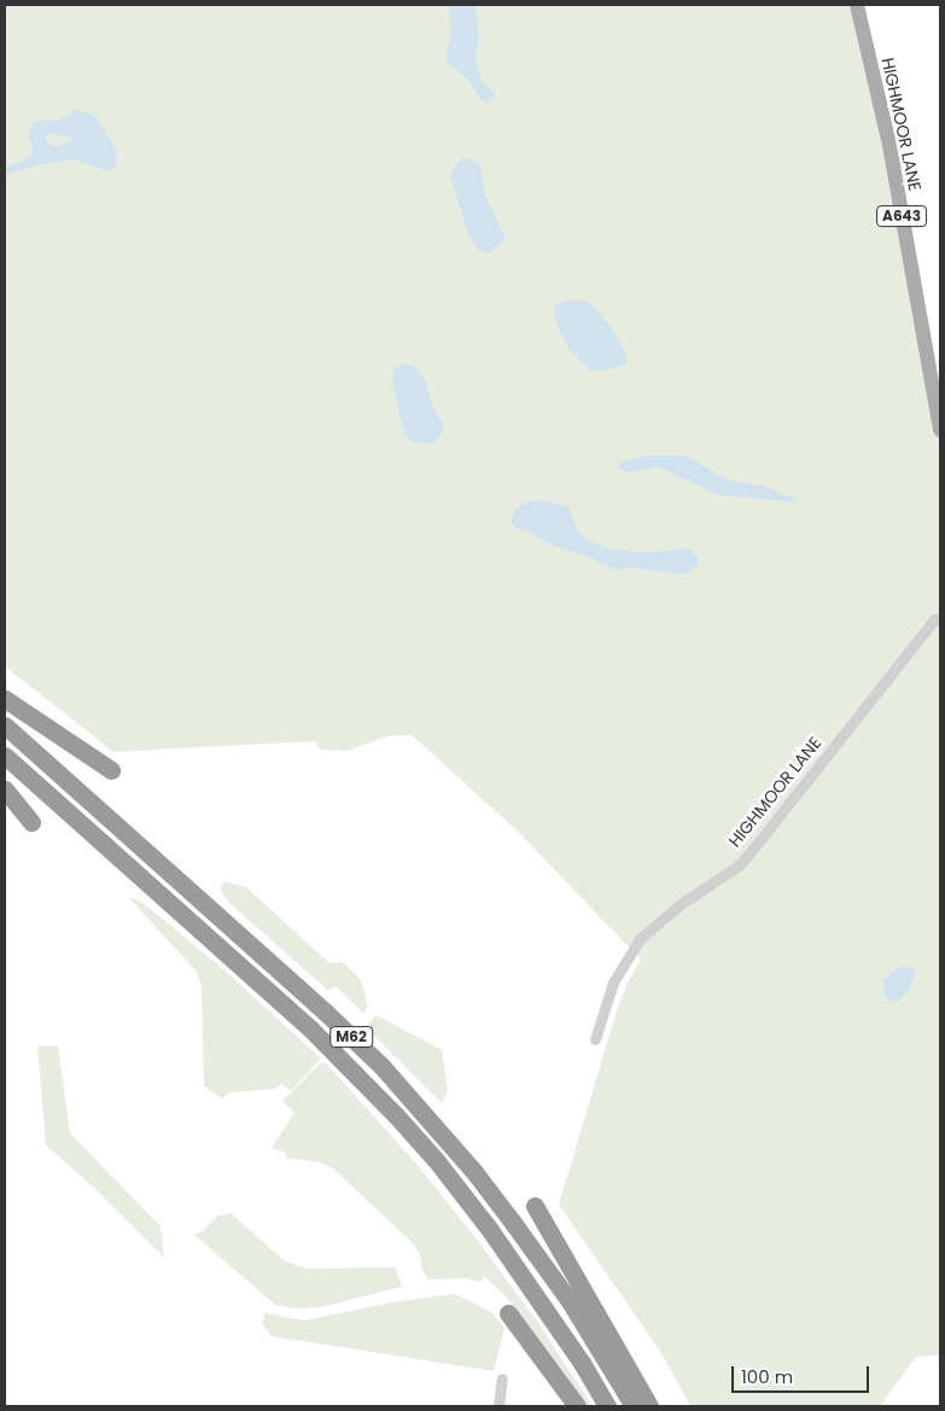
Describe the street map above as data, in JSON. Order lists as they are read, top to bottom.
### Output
{
  "streets": {
    "highway": ["M62"],
    "main road": ["HIGHMOOR LANE", "A643"]
  },
  "scale_bar": "100 m"
}
